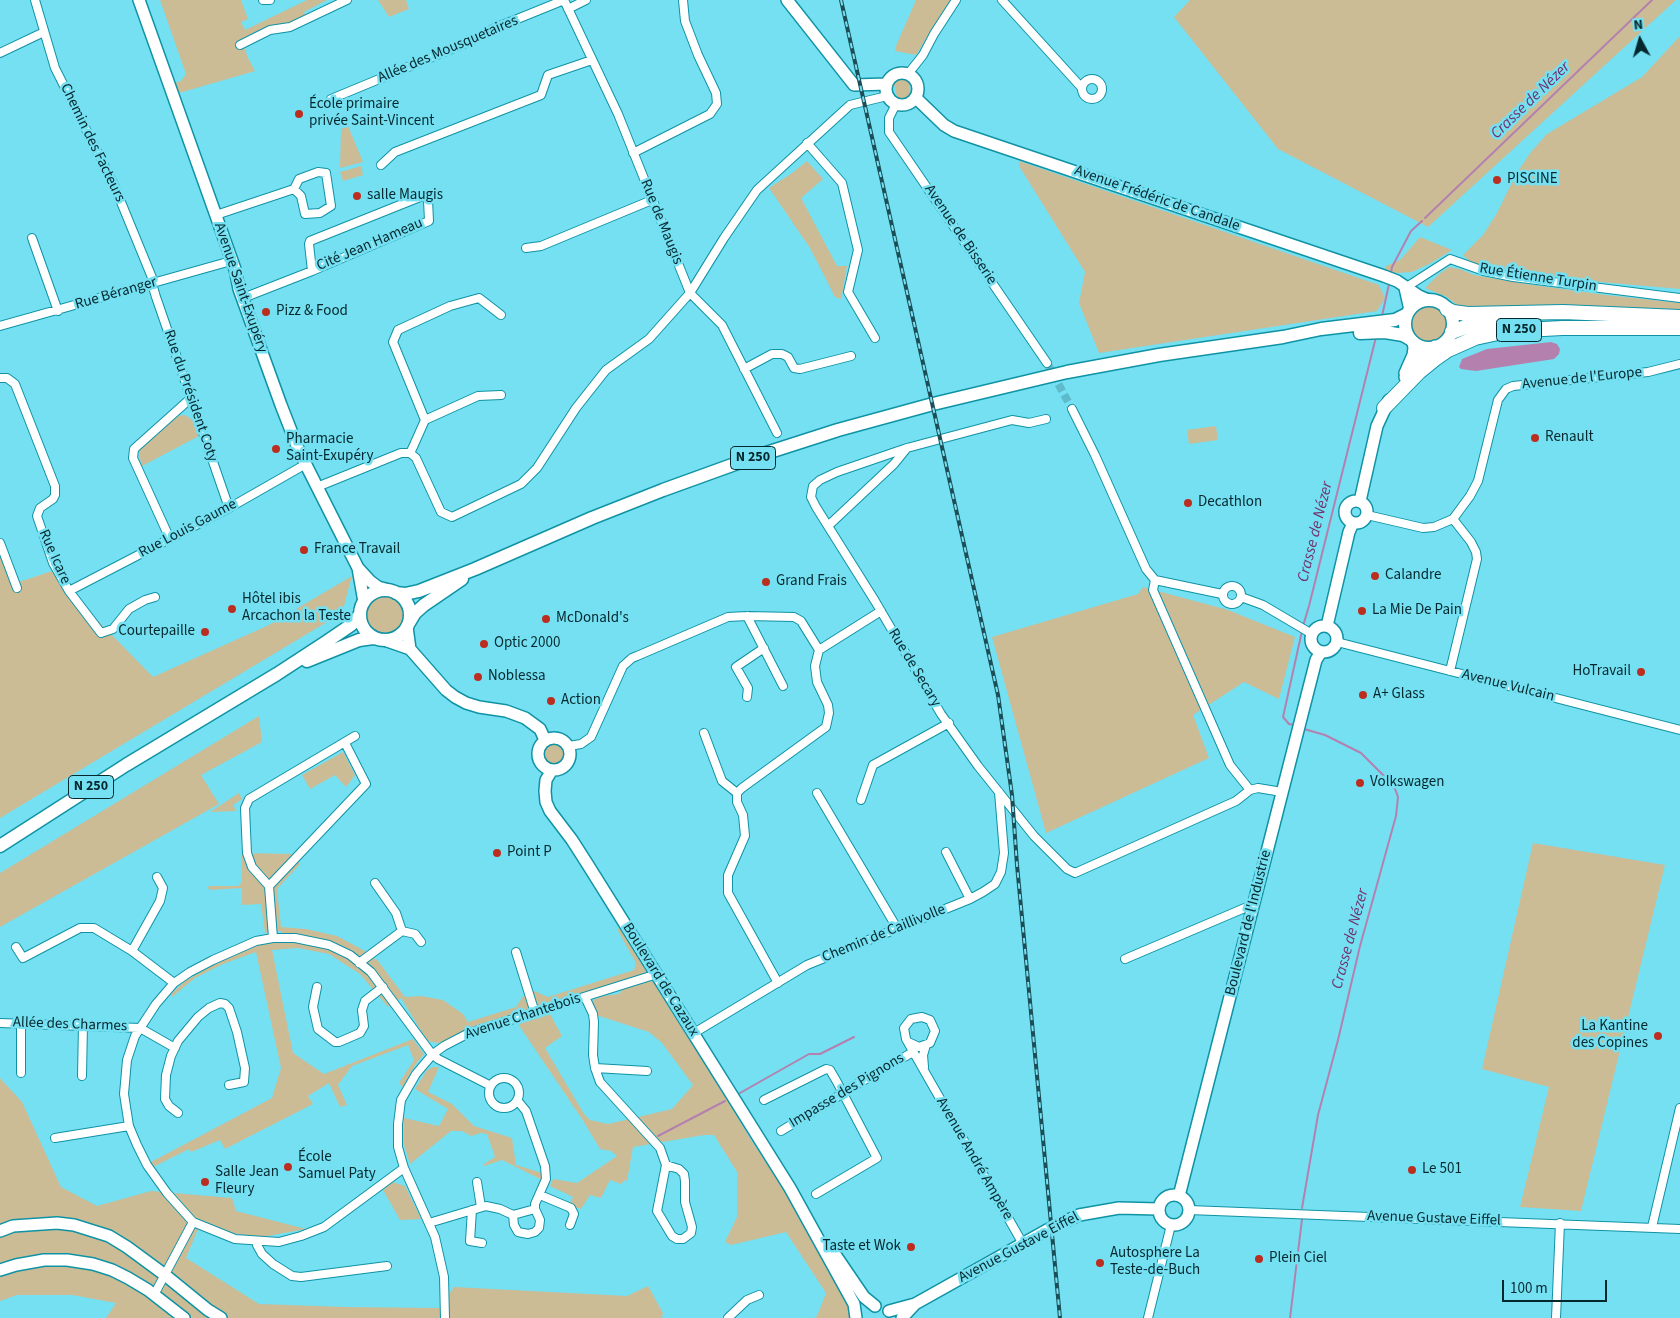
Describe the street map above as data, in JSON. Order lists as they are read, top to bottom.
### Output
{
  "streets": {
    "highway": ["N 250"],
    "street": [
      "Allée des Mousquetaires",
      "Chemin des Facteurs",
      "Avenue Frédéric de Candale",
      "Rue de Maugis",
      "Avenue de Bisserie",
      "Cité Jean Hameau",
      "Rue Étienne Turpin",
      "Avenue Saint-Exupéry",
      "Rue Béranger",
      "Avenue de l'Europe",
      "Rue du Président Coty",
      "Rue Louis Gaume",
      "Rue Icare",
      "Rue de Secary",
      "Avenue Vulcain",
      "Boulevard de l'Industrie",
      "Chemin de Caillivolle",
      "Boulevard de Cazaux",
      "Avenue Chantebois",
      "Allée des Charmes",
      "Impasse des Pignons",
      "Avenue André Ampère",
      "Avenue Gustave Eiffel"
    ]
  },
  "crossings": [
    ["Allée des Mousquetaires", "Rue de Maugis"],
    ["Chemin des Facteurs", "Rue Béranger"],
    ["Chemin des Facteurs", "Rue du Président Coty"],
    ["Avenue Frédéric de Candale", "Avenue de Bisserie"],
    ["Avenue Frédéric de Candale", "Rue Étienne Turpin"],
    ["Avenue Frédéric de Candale", "N 250"],
    ["Cité Jean Hameau", "Avenue Saint-Exupéry"],
    ["Avenue Saint-Exupéry", "Rue Béranger"],
    ["Avenue Saint-Exupéry", "N 250"],
    ["Avenue Saint-Exupéry", "Rue Louis Gaume"],
    ["Rue Béranger", "Rue du Président Coty"],
    ["Rue du Président Coty", "Rue Louis Gaume"],
    ["Rue Louis Gaume", "Rue Icare"],
    ["Rue de Secary", "Chemin de Caillivolle"],
    ["Avenue Vulcain", "Boulevard de l'Industrie"],
    ["Boulevard de l'Industrie", "Avenue Gustave Eiffel"],
    ["Chemin de Caillivolle", "Boulevard de Cazaux"],
    ["Boulevard de Cazaux", "Avenue Chantebois"],
    ["Impasse des Pignons", "Avenue André Ampère"],
    ["Avenue André Ampère", "Avenue Gustave Eiffel"]
  ],
  "water": ["Crasse de Nézer"],
  "places": [
    "École primaire privée Saint-Vincent",
    "PISCINE",
    "salle Maugis",
    "Pizz & Food",
    "Renault",
    "Pharmacie Saint-Exupéry",
    "Decathlon",
    "France Travail",
    "Calandre",
    "Grand Frais",
    "Hôtel ibis Arcachon la Teste",
    "La Mie De Pain",
    "McDonald's",
    "Courtepaille",
    "Optic 2000",
    "HoTravail",
    "Noblessa",
    "A+ Glass",
    "Action",
    "Volkswagen",
    "Point P",
    "La Kantine des Copines",
    "École Samuel Paty",
    "Le 501",
    "Salle Jean Fleury",
    "Taste et Wok",
    "Plein Ciel",
    "Autosphere La Teste-de-Buch"
  ],
  "scale_bar": "100 m",
  "north": "top"
}
